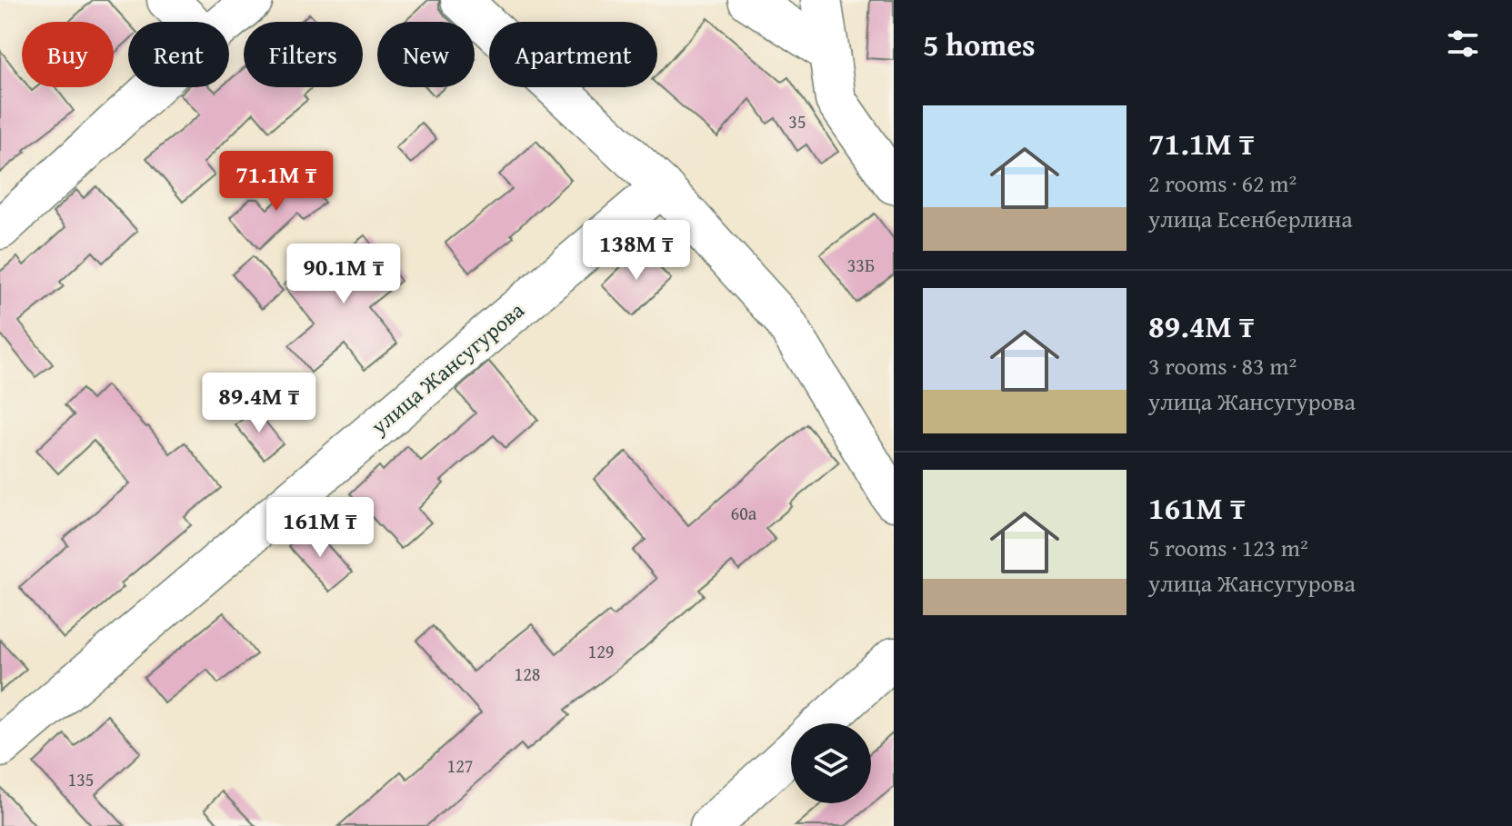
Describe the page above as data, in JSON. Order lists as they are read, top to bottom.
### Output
{
  "streets": {
    "street": ["улица Жансугурова"]
  },
  "house_numbers": [
    "35",
    "33Б",
    "60а",
    "129",
    "128",
    "127",
    "135"
  ],
  "page": {
    "heading": "5 homes",
    "chip": [
      "Buy",
      "Rent",
      "Filters",
      "New",
      "Apartment"
    ],
    "list": [
      {
        "name": "71.1M ₸",
        "note": "2 rooms · 62 m² · улица Есенберлина"
      },
      {
        "name": "89.4M ₸",
        "note": "3 rooms · 83 m² · улица Жансугурова"
      },
      {
        "name": "161M ₸",
        "note": "5 rooms · 123 m² · улица Жансугурова"
      }
    ],
    "price": [
      "71.1M ₸",
      "138M ₸",
      "90.1M ₸",
      "89.4M ₸",
      "161M ₸"
    ]
  }
}
